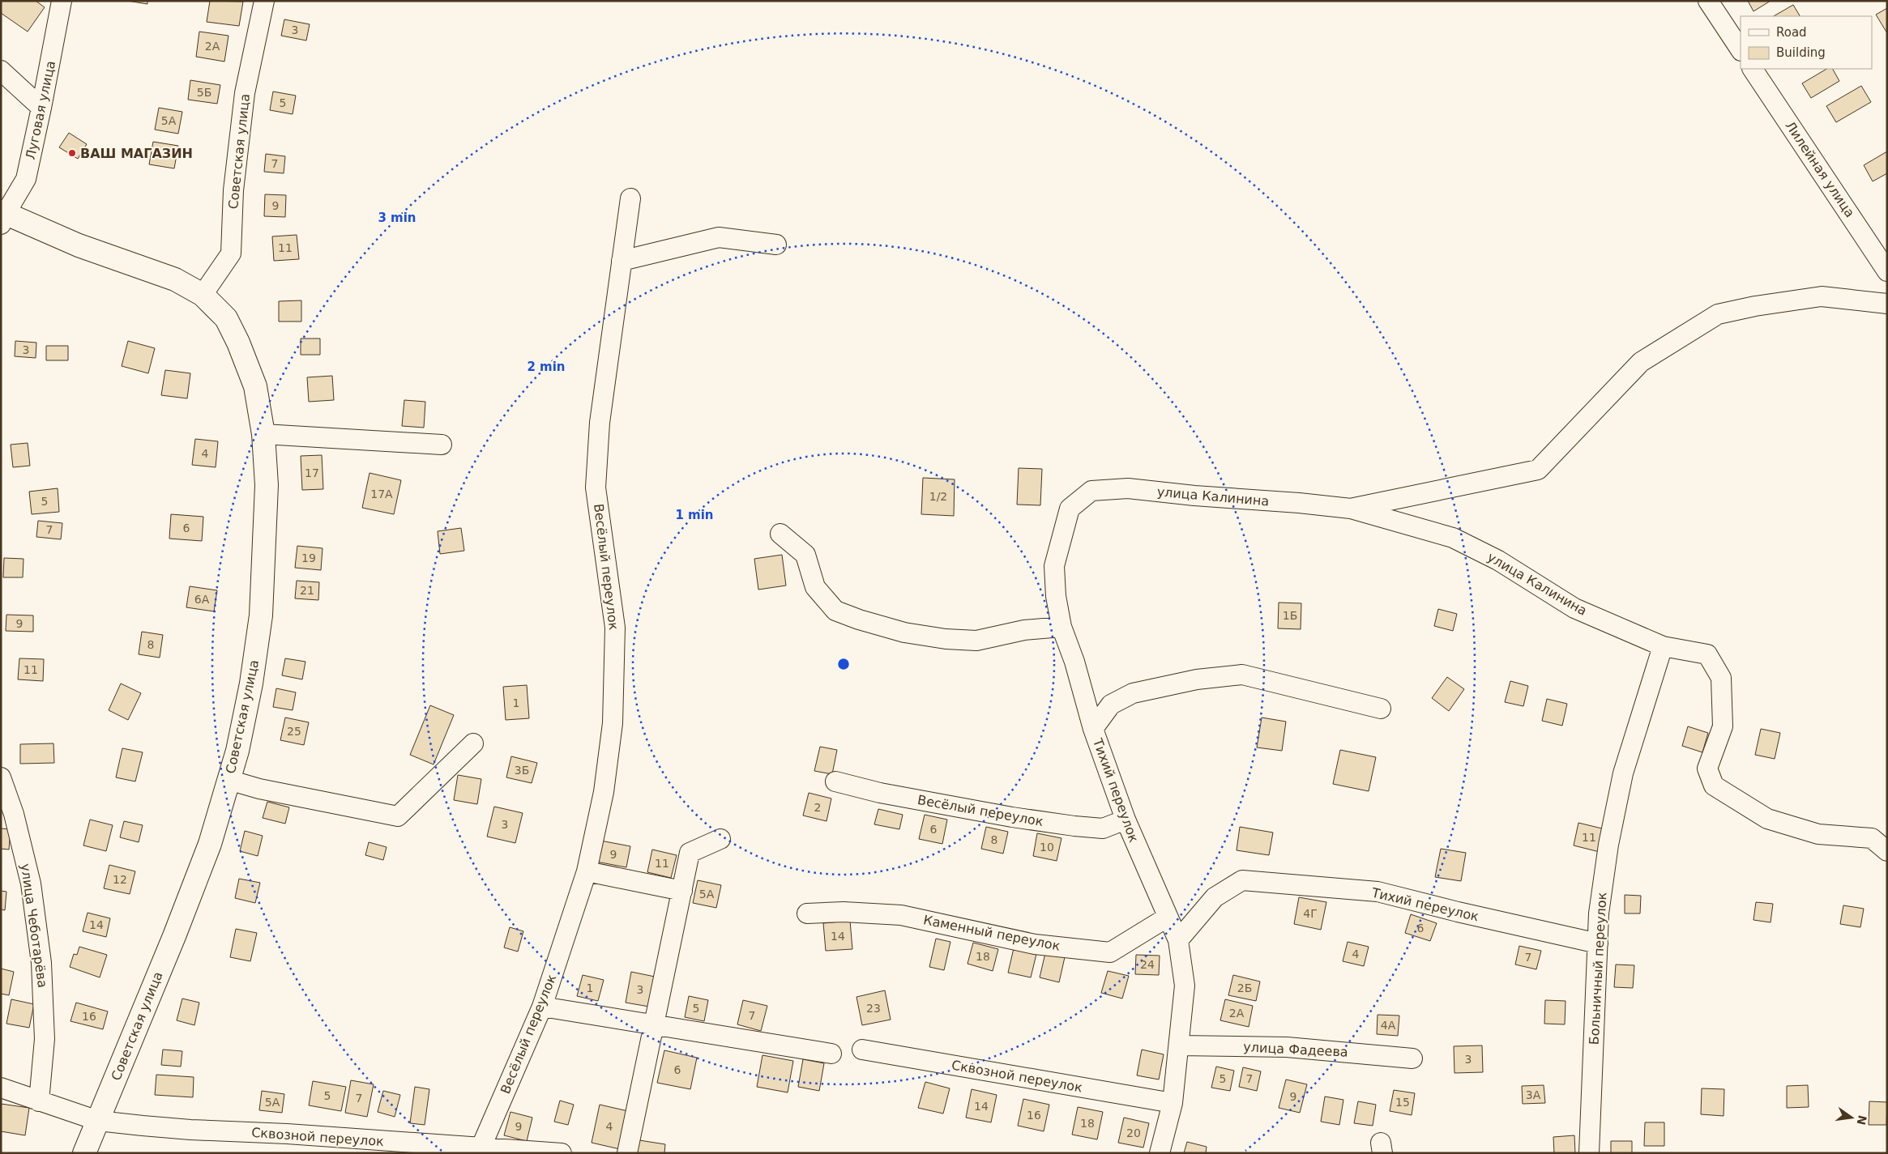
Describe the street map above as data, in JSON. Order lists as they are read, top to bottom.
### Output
{
  "streets": {
    "main road": ["Советская улица"],
    "street": [
      "Луговая улица",
      "Лилейная улица",
      "улица Калинина",
      "Весёлый переулок",
      "Тихий переулок",
      "улица Чеботарёва",
      "Каменный переулок",
      "Больничный переулок",
      "улица Фадеева",
      "Сквозной переулок"
    ]
  },
  "crossings": [
    ["Луговая улица", "Советская улица"],
    ["Советская улица", "Сквозной переулок"],
    ["улица Калинина", "Тихий переулок"],
    ["улица Калинина", "Больничный переулок"],
    ["Весёлый переулок", "Тихий переулок"],
    ["Весёлый переулок", "Сквозной переулок"],
    ["Тихий переулок", "Каменный переулок"],
    ["Тихий переулок", "Больничный переулок"],
    ["Тихий переулок", "улица Фадеева"],
    ["Тихий переулок", "Сквозной переулок"]
  ],
  "places": ["ВАШ МАГАЗИН"],
  "house_numbers": [
    "3",
    "2А",
    "5Б",
    "5",
    "5А",
    "7",
    "9",
    "11",
    "3",
    "4",
    "17",
    "17А",
    "1/2",
    "5",
    "6",
    "7",
    "19",
    "21",
    "6А",
    "1Б",
    "9",
    "8",
    "11",
    "1",
    "25",
    "3Б",
    "2",
    "3",
    "6",
    "11",
    "8",
    "10",
    "9",
    "11",
    "12",
    "5А",
    "4Г",
    "14",
    "6",
    "14",
    "4",
    "18",
    "7",
    "24",
    "1",
    "2Б",
    "3",
    "5",
    "23",
    "2А",
    "7",
    "16",
    "4А",
    "3",
    "6",
    "5",
    "7",
    "3А",
    "5",
    "9",
    "7",
    "5А",
    "15",
    "14",
    "16",
    "18",
    "9",
    "4",
    "20"
  ],
  "legend": ["Road", "Building"],
  "north": "right",
  "rings": ["3 min", "2 min", "1 min"]
}
